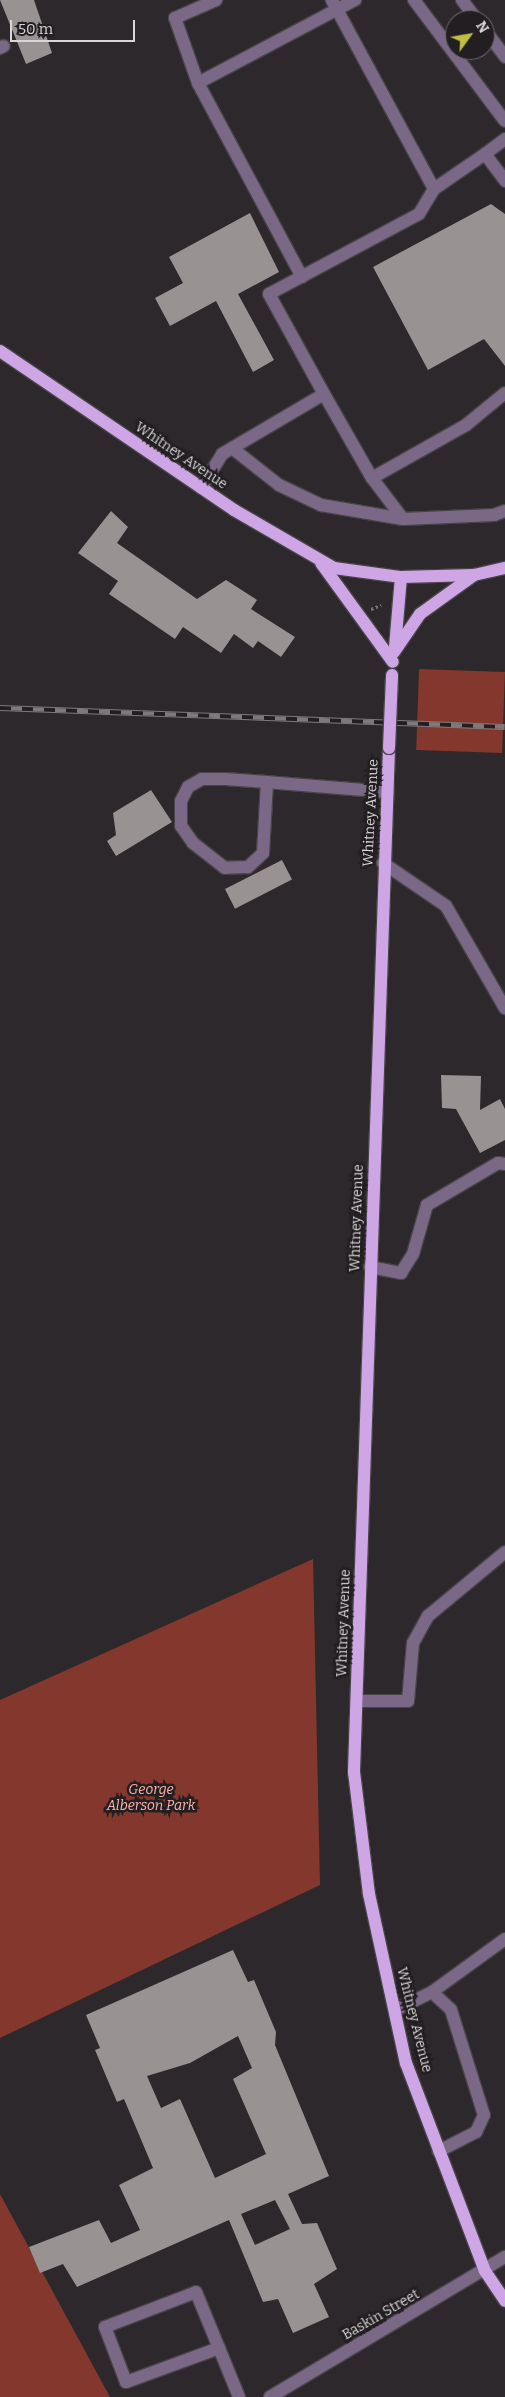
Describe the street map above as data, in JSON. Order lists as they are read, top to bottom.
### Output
{
  "streets": {
    "main road": ["Whitney Avenue"],
    "street": ["Baskin Street"]
  },
  "crossings": [
    ["Whitney Avenue", "Baskin Street"]
  ],
  "parks": ["George Alberson Park"],
  "scale_bar": "50 m",
  "north": "top right"
}
